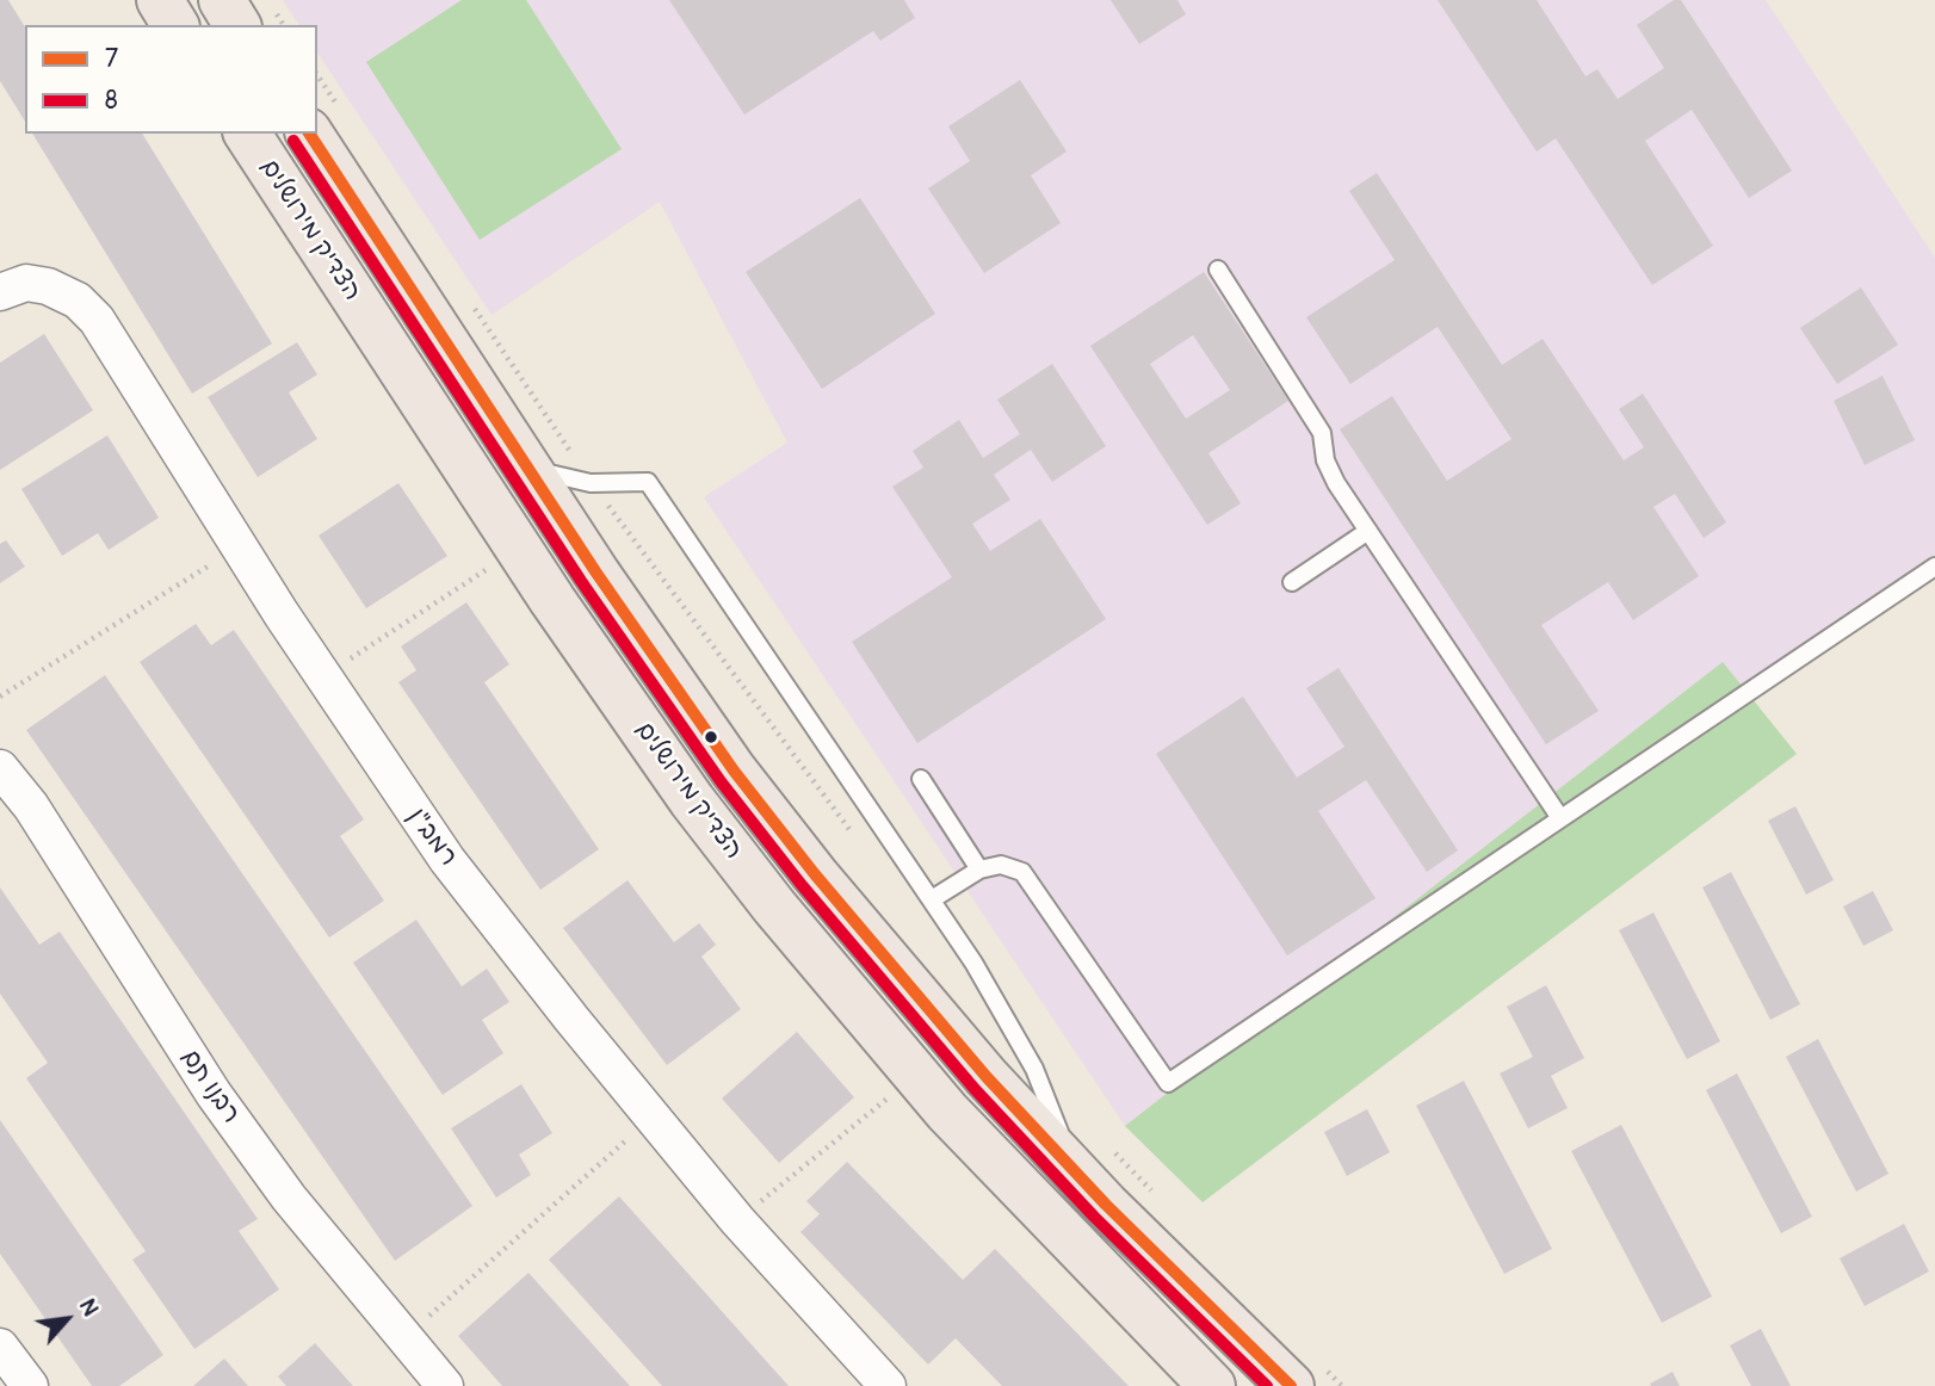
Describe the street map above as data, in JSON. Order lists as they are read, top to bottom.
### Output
{
  "streets": {
    "main road": ["הצדיק מירושלים"],
    "street": ["רמב\"ן", "רבנו תם"]
  },
  "lines": ["transit line 7", "transit line 8"],
  "legend": ["7", "8"],
  "north": "top right"
}
